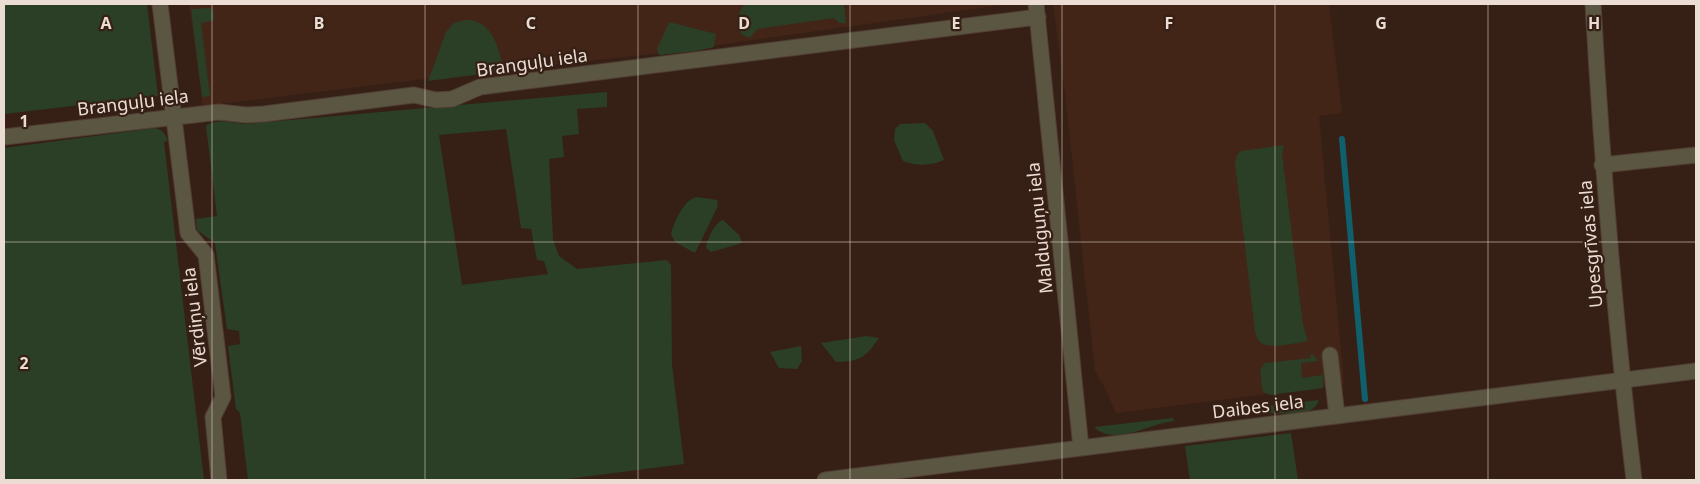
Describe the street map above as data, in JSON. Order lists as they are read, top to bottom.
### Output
{
  "streets": {
    "street": [
      "Branguļu iela",
      "Malduguņu iela",
      "Upesgrīvas iela",
      "Vērdiņu iela",
      "Daibes iela"
    ]
  },
  "crossings": [
    ["Branguļu iela", "Malduguņu iela"],
    ["Branguļu iela", "Vērdiņu iela"],
    ["Malduguņu iela", "Daibes iela"],
    ["Upesgrīvas iela", "Daibes iela"]
  ],
  "grid": {
    "columns": [
      "A",
      "B",
      "C",
      "D",
      "E",
      "F",
      "G",
      "H"
    ],
    "rows": ["1", "2"]
  }
}
